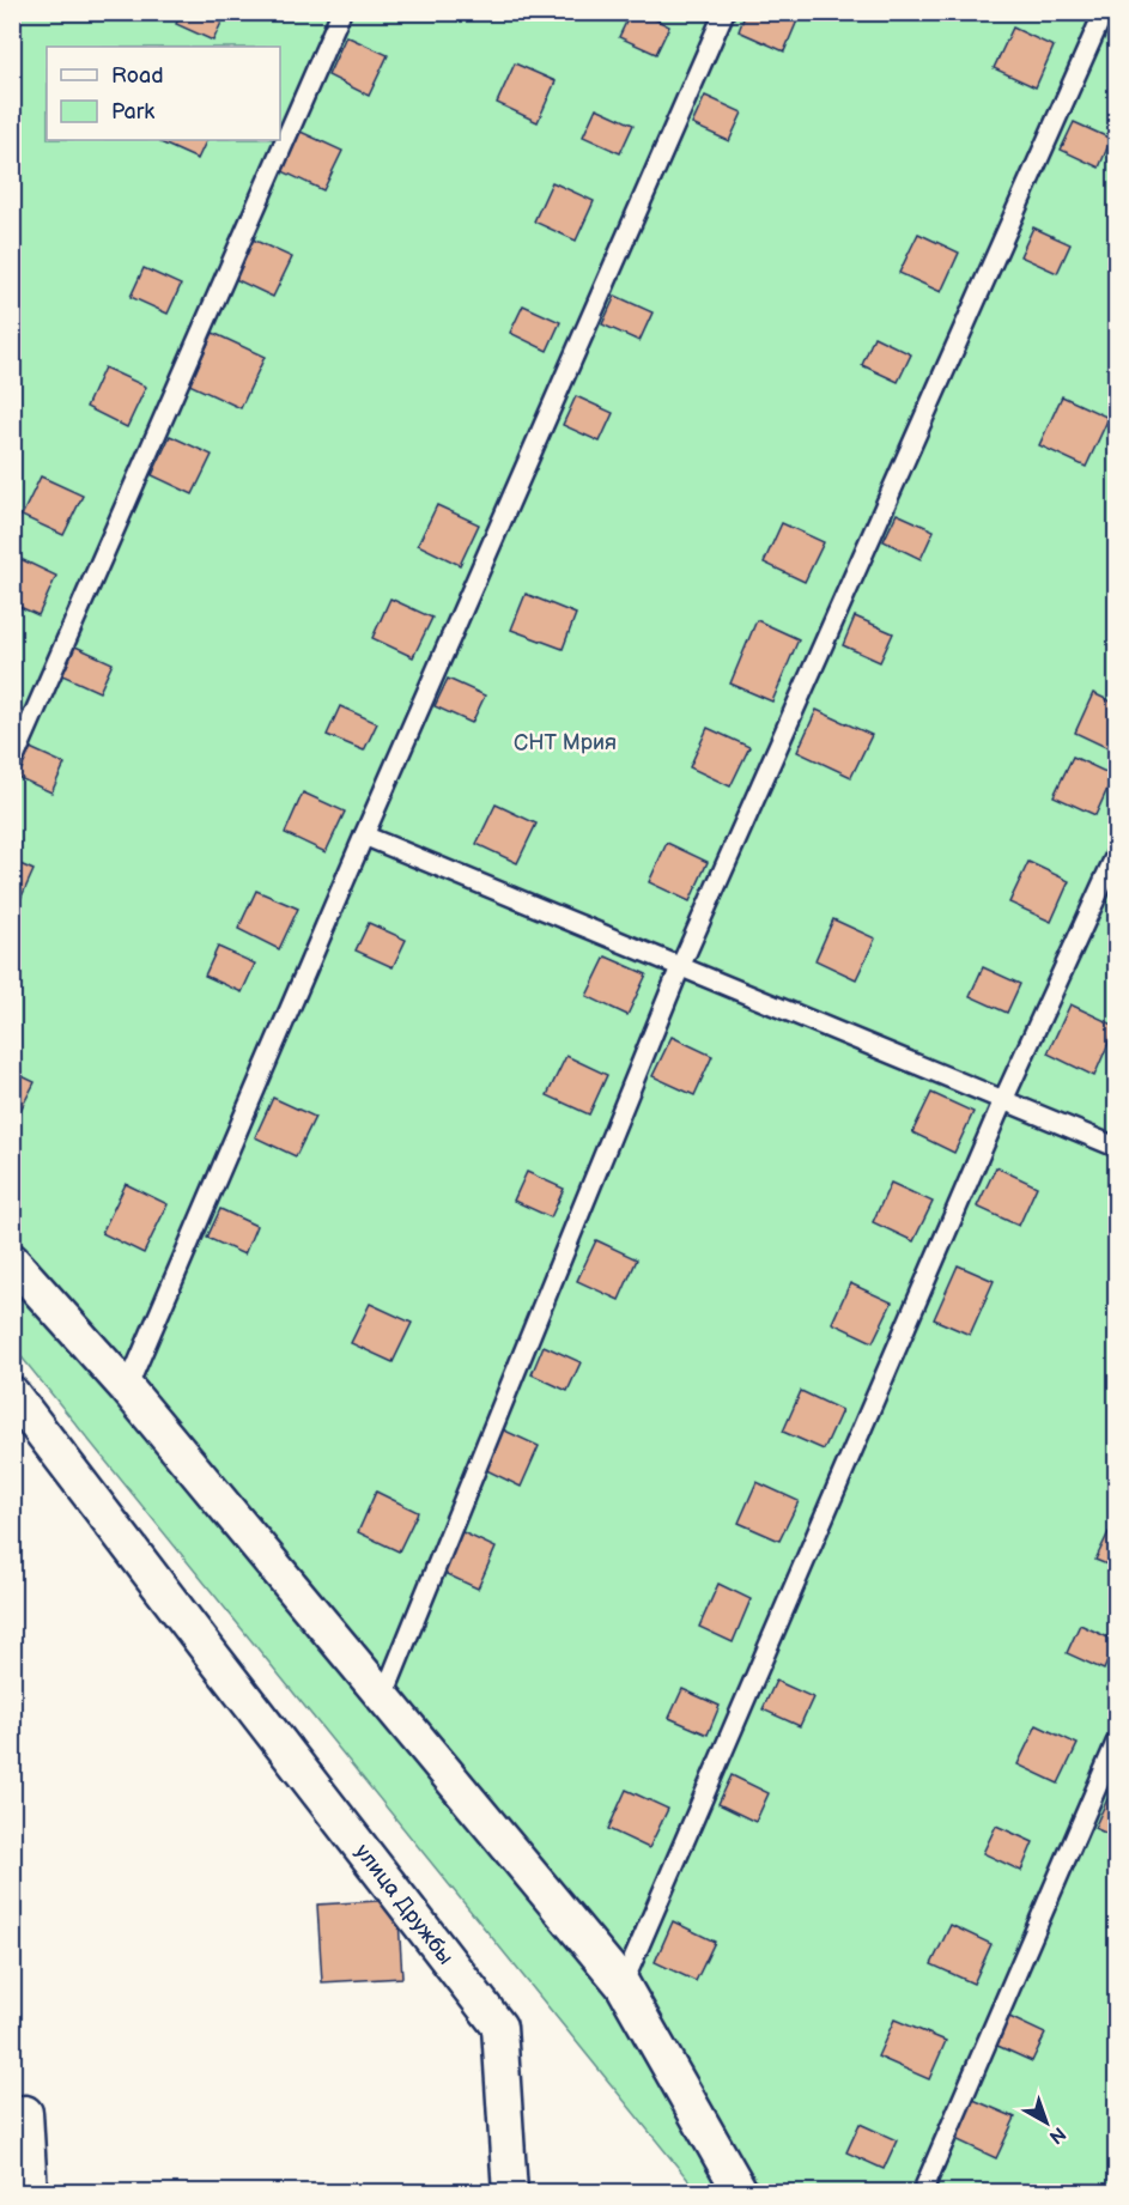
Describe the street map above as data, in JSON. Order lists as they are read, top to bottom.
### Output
{
  "streets": {
    "street": ["улица Дружбы"]
  },
  "parks": ["СНТ Мрия"],
  "legend": ["Road", "Park"],
  "north": "bottom right"
}
